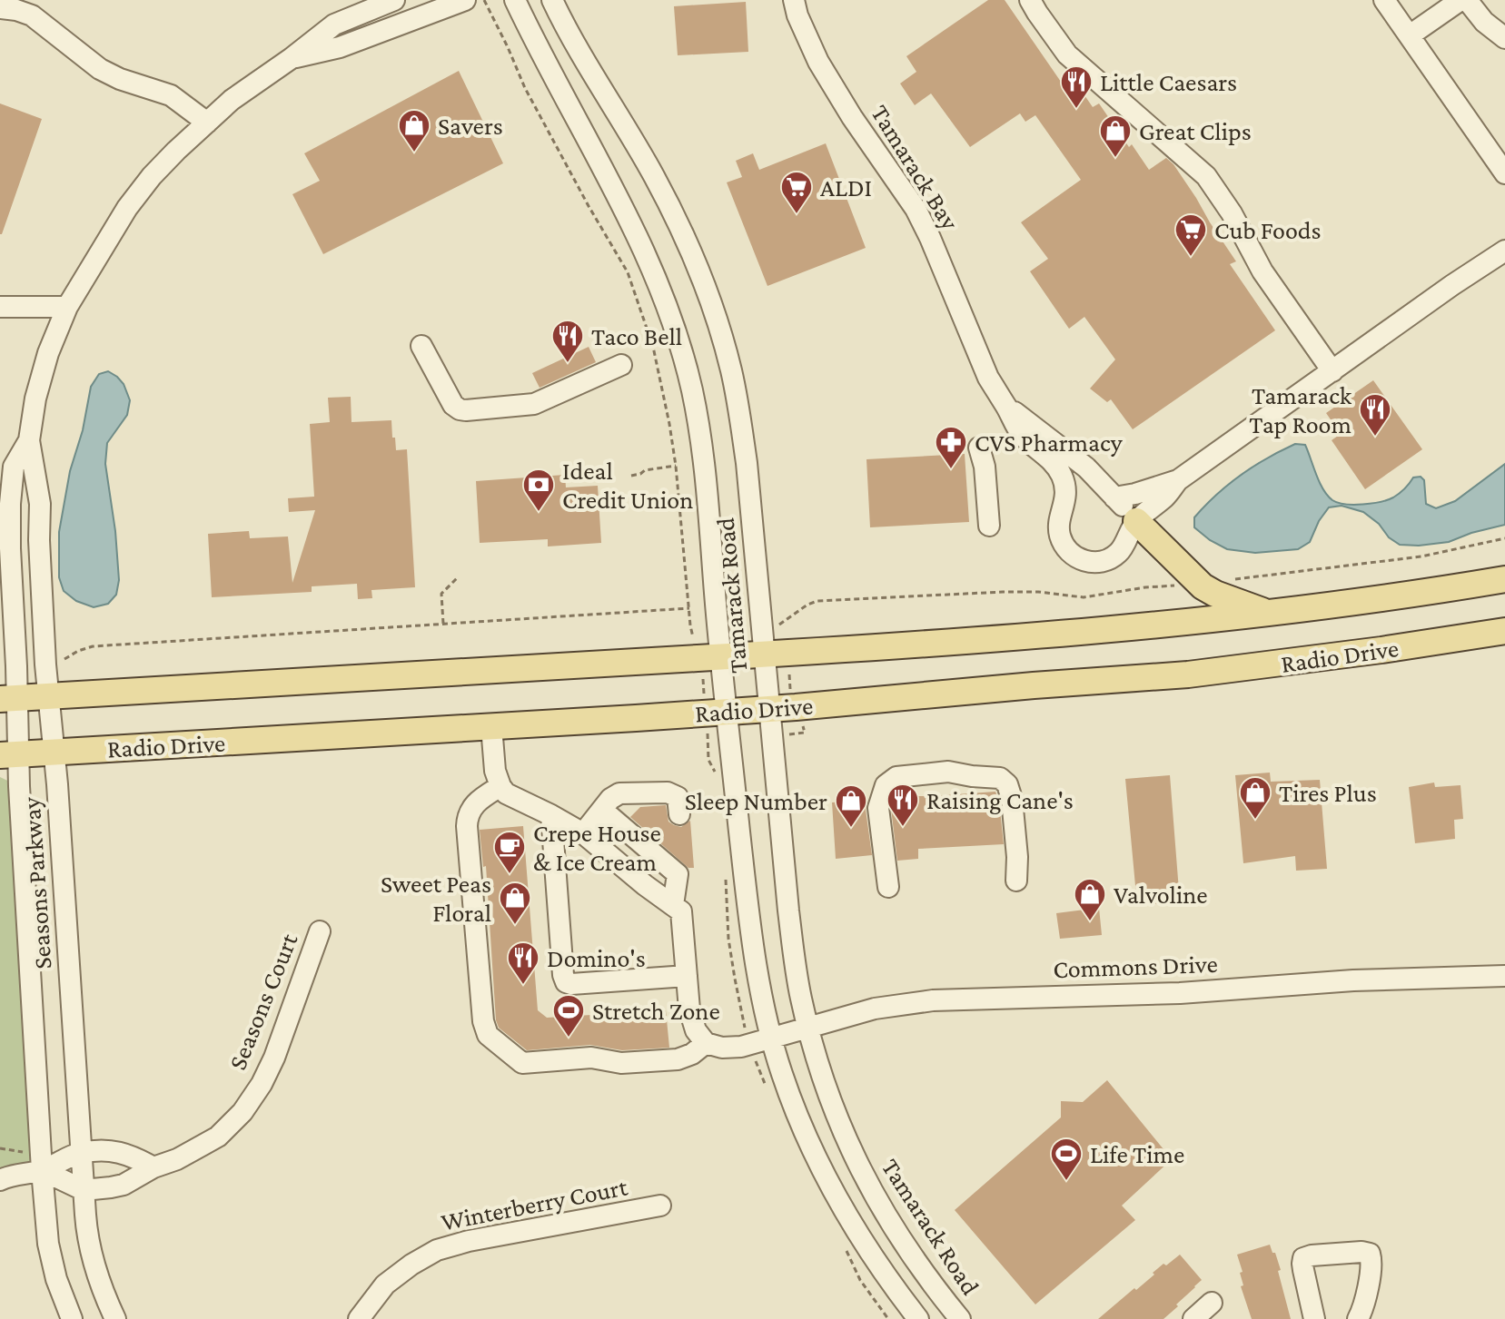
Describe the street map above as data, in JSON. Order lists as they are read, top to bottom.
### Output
{
  "streets": {
    "main road": ["Radio Drive"],
    "street": [
      "Tamarack Bay",
      "Tamarack Road",
      "Seasons Parkway",
      "Commons Drive",
      "Seasons Court",
      "Winterberry Court"
    ]
  },
  "crossings": [
    ["Tamarack Road", "Radio Drive"],
    ["Tamarack Road", "Commons Drive"],
    ["Radio Drive", "Seasons Parkway"],
    ["Seasons Parkway", "Seasons Court"]
  ],
  "places": {
    "restaurant": [
      "Little Caesars",
      "Taco Bell",
      "Tamarack Tap Room",
      "Raising Cane's",
      "Domino's"
    ],
    "shop": [
      "Savers",
      "Great Clips",
      "Tires Plus",
      "Sleep Number",
      "Valvoline",
      "Sweet Peas Floral"
    ],
    "supermarket": ["ALDI", "Cub Foods"],
    "pharmacy": ["CVS Pharmacy"],
    "bank": ["Ideal Credit Union"],
    "cafe": ["Crepe House & Ice Cream"],
    "sports": ["Stretch Zone", "Life Time"]
  }
}
